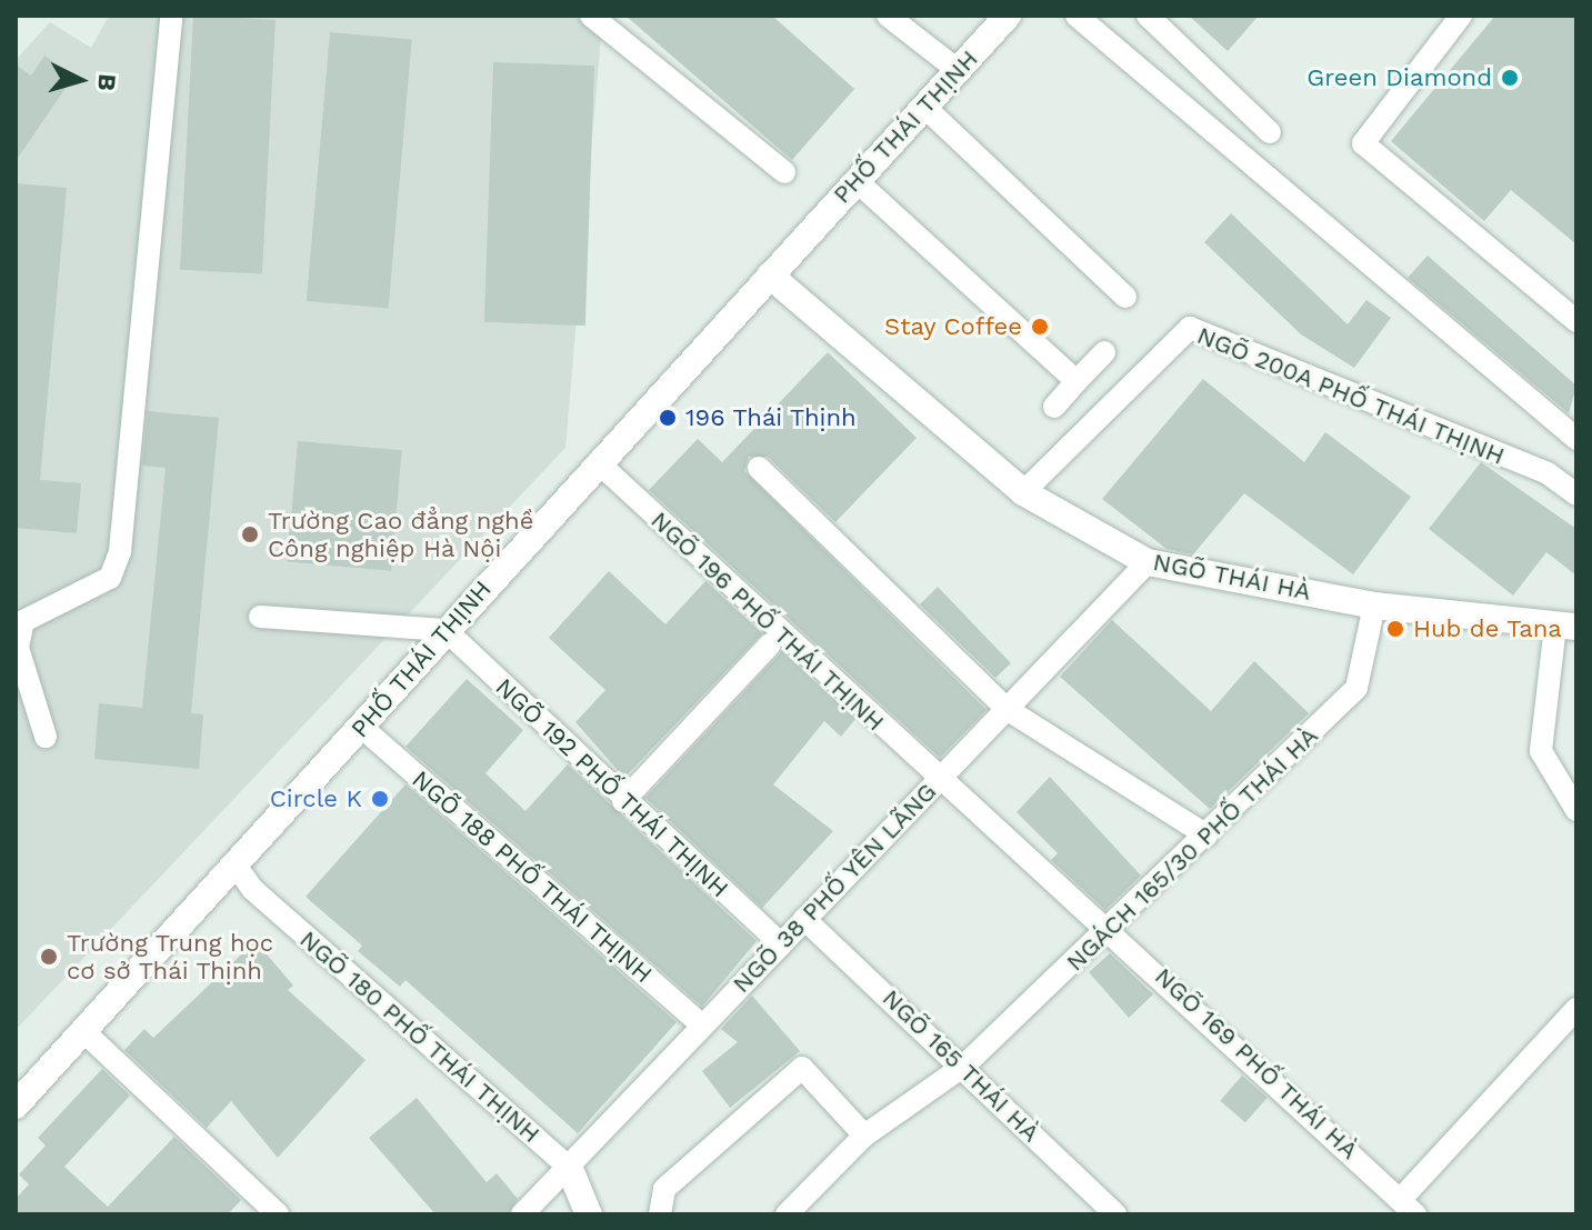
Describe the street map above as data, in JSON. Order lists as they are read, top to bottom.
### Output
{
  "streets": {
    "street": ["PHỐ THÁI THỊNH", "NGÕ THÁI HÀ"],
    "lane": [
      "NGÕ 200A PHỐ THÁI THỊNH",
      "NGÕ 196 PHỐ THÁI THỊNH",
      "NGÕ 192 PHỐ THÁI THỊNH",
      "NGÁCH 165/30 PHỐ THÁI HÀ",
      "NGÕ 188 PHỐ THÁI THỊNH",
      "NGÕ 38 PHỐ YÊN LÃNG",
      "NGÕ 180 PHỐ THÁI THỊNH",
      "NGÕ 169 PHỐ THÁI HÀ",
      "NGÕ 165 THÁI HÀ"
    ]
  },
  "crossings": [
    ["PHỐ THÁI THỊNH", "NGÕ THÁI HÀ"],
    ["PHỐ THÁI THỊNH", "NGÕ 196 PHỐ THÁI THỊNH"],
    ["PHỐ THÁI THỊNH", "NGÕ 192 PHỐ THÁI THỊNH"],
    ["PHỐ THÁI THỊNH", "NGÕ 188 PHỐ THÁI THỊNH"],
    ["PHỐ THÁI THỊNH", "NGÕ 180 PHỐ THÁI THỊNH"],
    ["NGÕ 200A PHỐ THÁI THỊNH", "NGÕ THÁI HÀ"],
    ["NGÕ THÁI HÀ", "NGÁCH 165/30 PHỐ THÁI HÀ"],
    ["NGÕ THÁI HÀ", "NGÕ 38 PHỐ YÊN LÃNG"],
    ["NGÕ 196 PHỐ THÁI THỊNH", "NGÁCH 165/30 PHỐ THÁI HÀ"],
    ["NGÕ 196 PHỐ THÁI THỊNH", "NGÕ 38 PHỐ YÊN LÃNG"],
    ["NGÕ 196 PHỐ THÁI THỊNH", "NGÕ 169 PHỐ THÁI HÀ"],
    ["NGÕ 192 PHỐ THÁI THỊNH", "NGÕ 38 PHỐ YÊN LÃNG"],
    ["NGÁCH 165/30 PHỐ THÁI HÀ", "NGÕ 169 PHỐ THÁI HÀ"],
    ["NGÁCH 165/30 PHỐ THÁI HÀ", "NGÕ 165 THÁI HÀ"],
    ["NGÕ 188 PHỐ THÁI THỊNH", "NGÕ 38 PHỐ YÊN LÃNG"],
    ["NGÕ 38 PHỐ YÊN LÃNG", "NGÕ 180 PHỐ THÁI THỊNH"],
    ["NGÕ 38 PHỐ YÊN LÃNG", "NGÕ 165 THÁI HÀ"]
  ],
  "places": [
    "Green Diamond",
    "Stay Coffee",
    "196 Thái Thịnh",
    "Trường Cao đẳng nghề Công nghiệp Hà Nội",
    "Hub de Tana",
    "Circle K",
    "Trường Trung học cơ sở Thái Thịnh"
  ],
  "north": "right"
}
